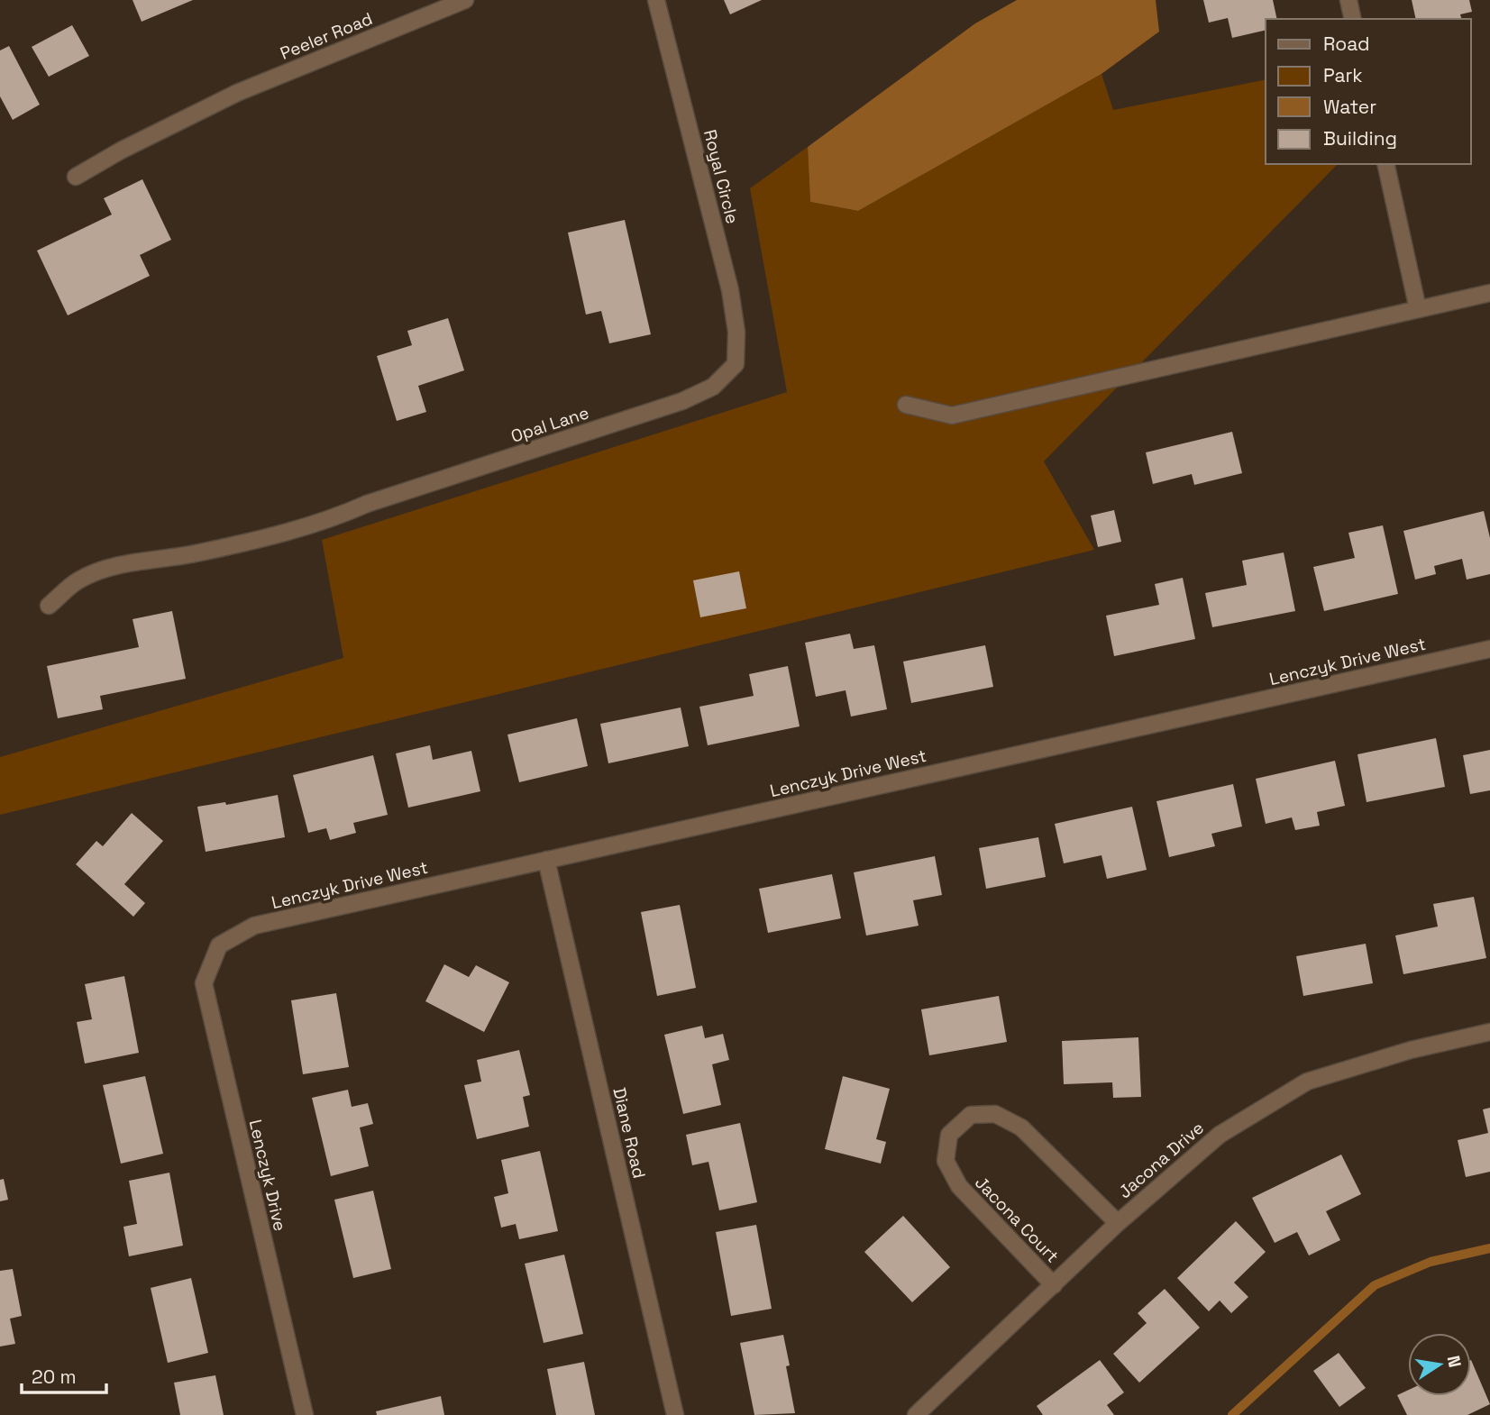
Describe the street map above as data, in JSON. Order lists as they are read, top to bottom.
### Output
{
  "streets": {
    "street": [
      "Peeler Road",
      "Royal Circle",
      "Opal Lane",
      "Lenczyk Drive West",
      "Diane Road",
      "Jacona Drive",
      "Lenczyk Drive",
      "Jacona Court"
    ]
  },
  "crossings": [
    ["Royal Circle", "Opal Lane"],
    ["Lenczyk Drive West", "Diane Road"],
    ["Lenczyk Drive West", "Lenczyk Drive"],
    ["Jacona Drive", "Jacona Court"]
  ],
  "legend": [
    "Road",
    "Park",
    "Water",
    "Building"
  ],
  "scale_bar": "20 m",
  "north": "right"
}
